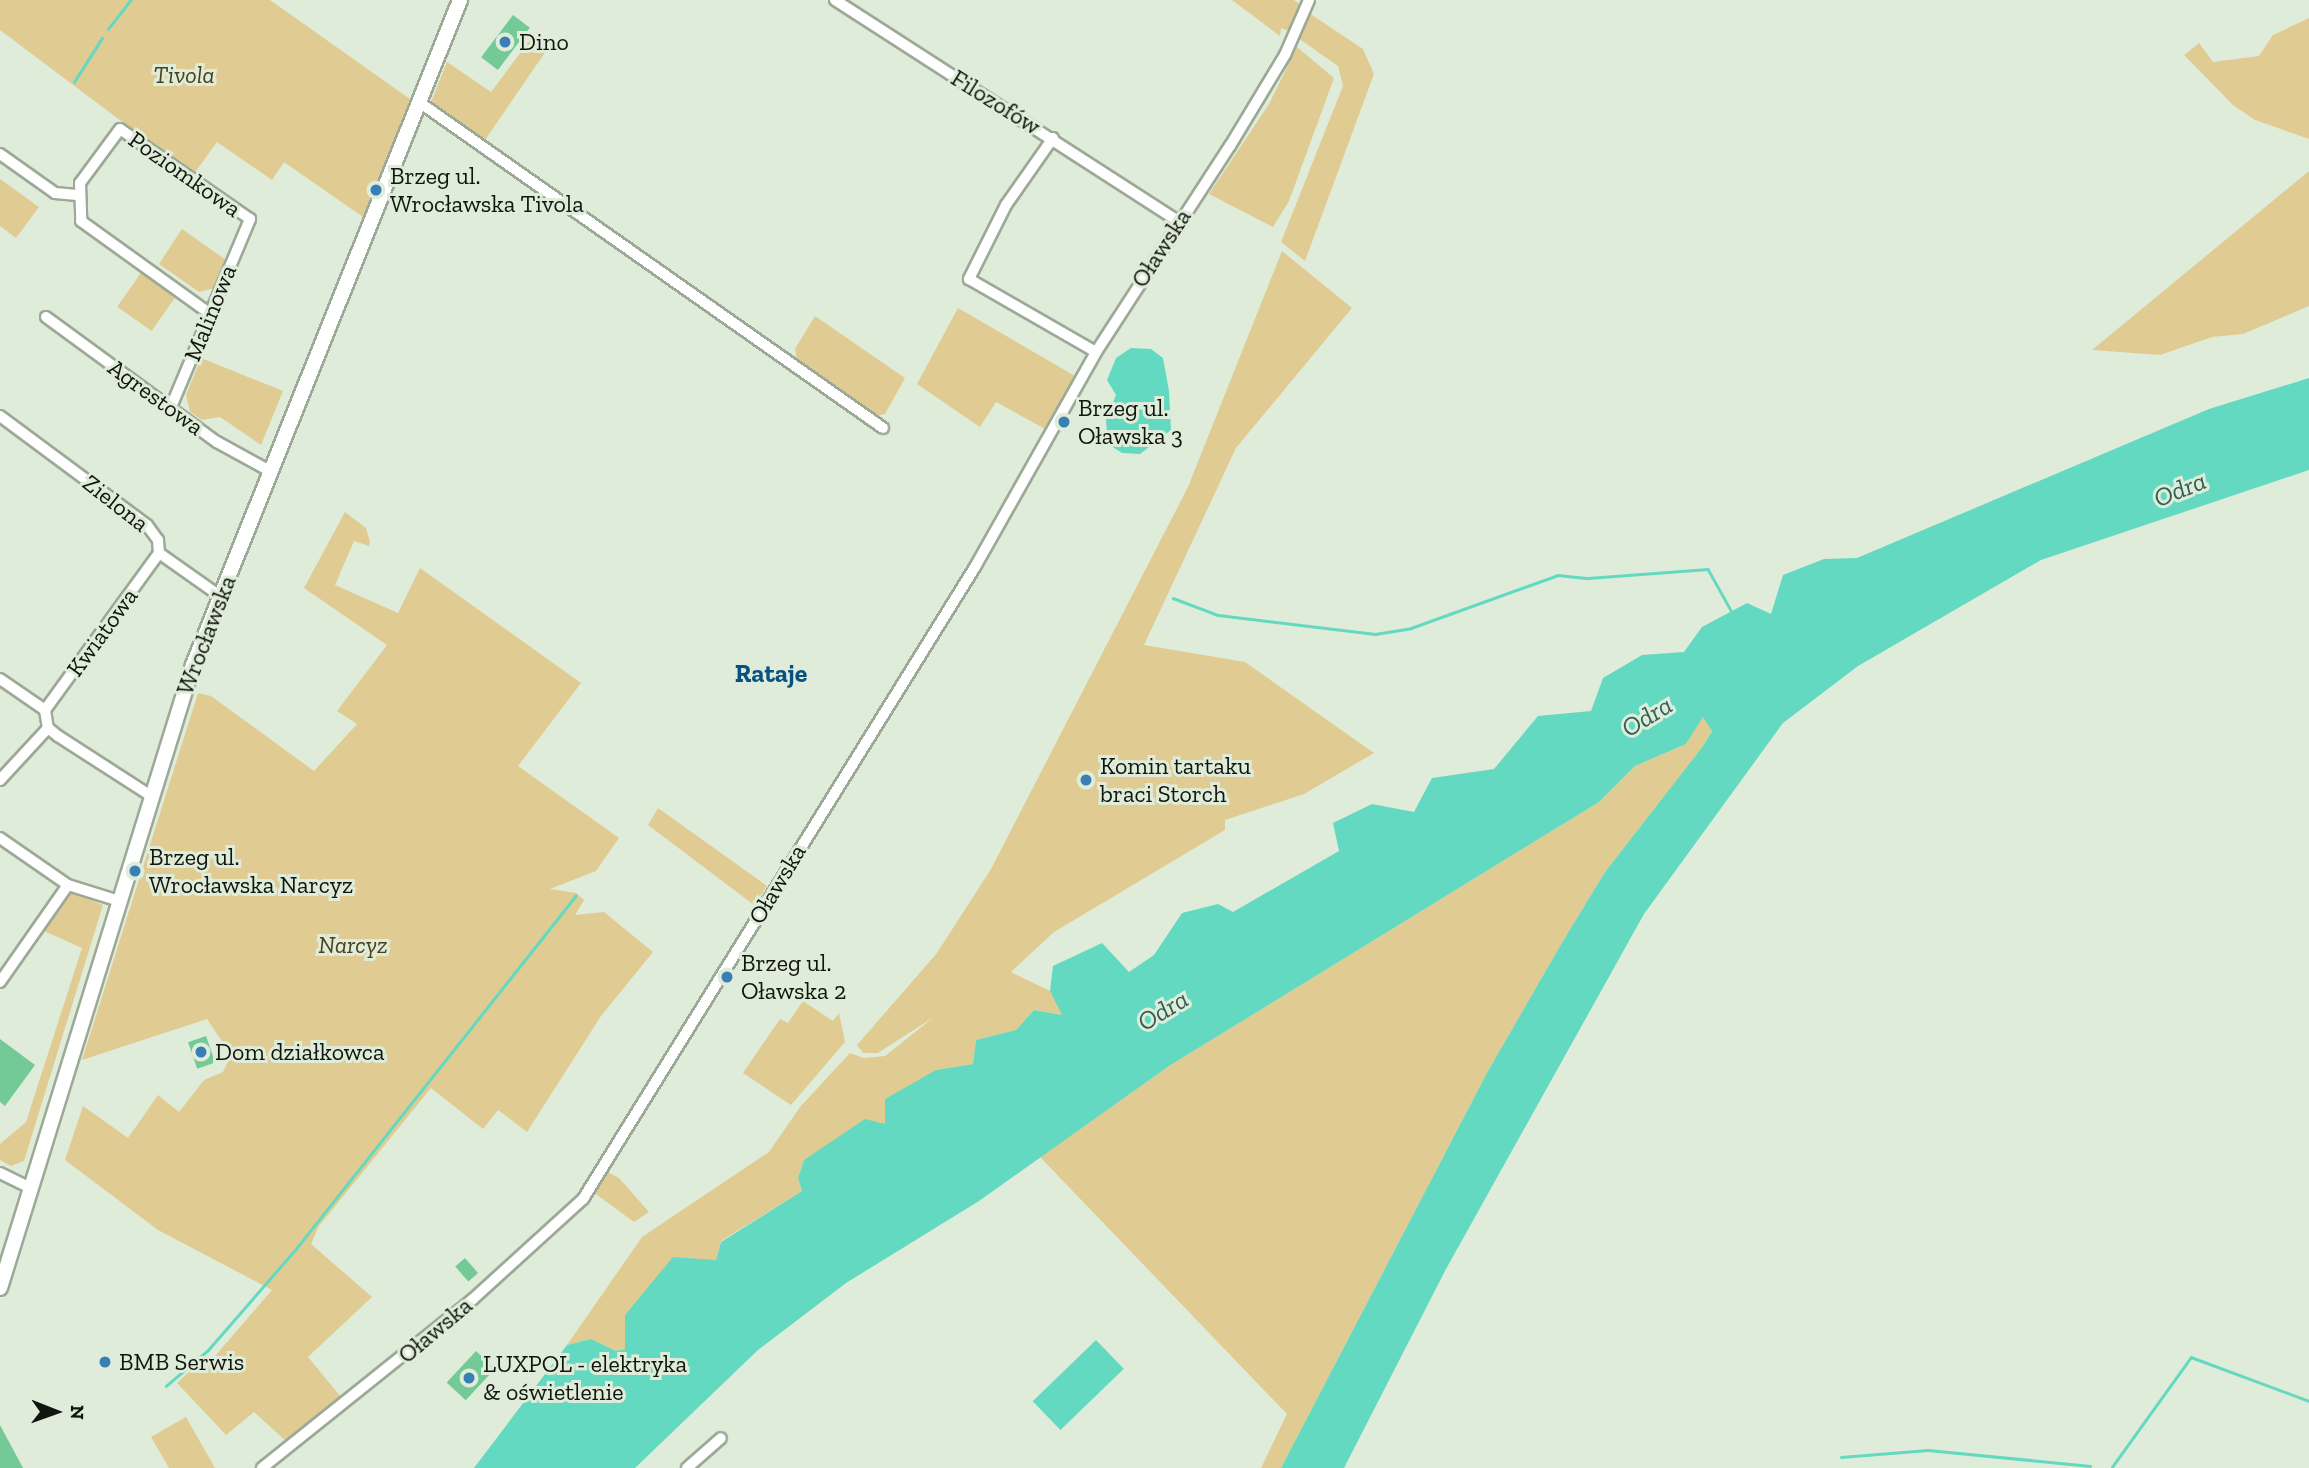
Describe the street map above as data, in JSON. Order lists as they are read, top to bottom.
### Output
{
  "streets": {
    "street": [
      "Filozofów",
      "Poziomkowa",
      "Oławska",
      "Malinowa",
      "Agrestowa",
      "Zielona",
      "Kwiatowa",
      "Wrocławska"
    ]
  },
  "crossings": [
    ["Filozofów", "Oławska"],
    ["Poziomkowa", "Malinowa"],
    ["Malinowa", "Agrestowa"],
    ["Agrestowa", "Wrocławska"],
    ["Zielona", "Kwiatowa"],
    ["Zielona", "Wrocławska"]
  ],
  "districts": ["Rataje"],
  "water": ["Odra"],
  "parks": ["Tivola", "Narcyz"],
  "places": [
    "Dino",
    "Brzeg ul. Wrocławska Tivola",
    "Brzeg ul. Oławska 3",
    "Komin tartaku braci Storch",
    "Brzeg ul. Wrocławska Narcyz",
    "Brzeg ul. Oławska 2",
    "Dom działkowca",
    "BMB Serwis",
    "LUXPOL - elektryka & oświetlenie"
  ],
  "north": "right"
}
